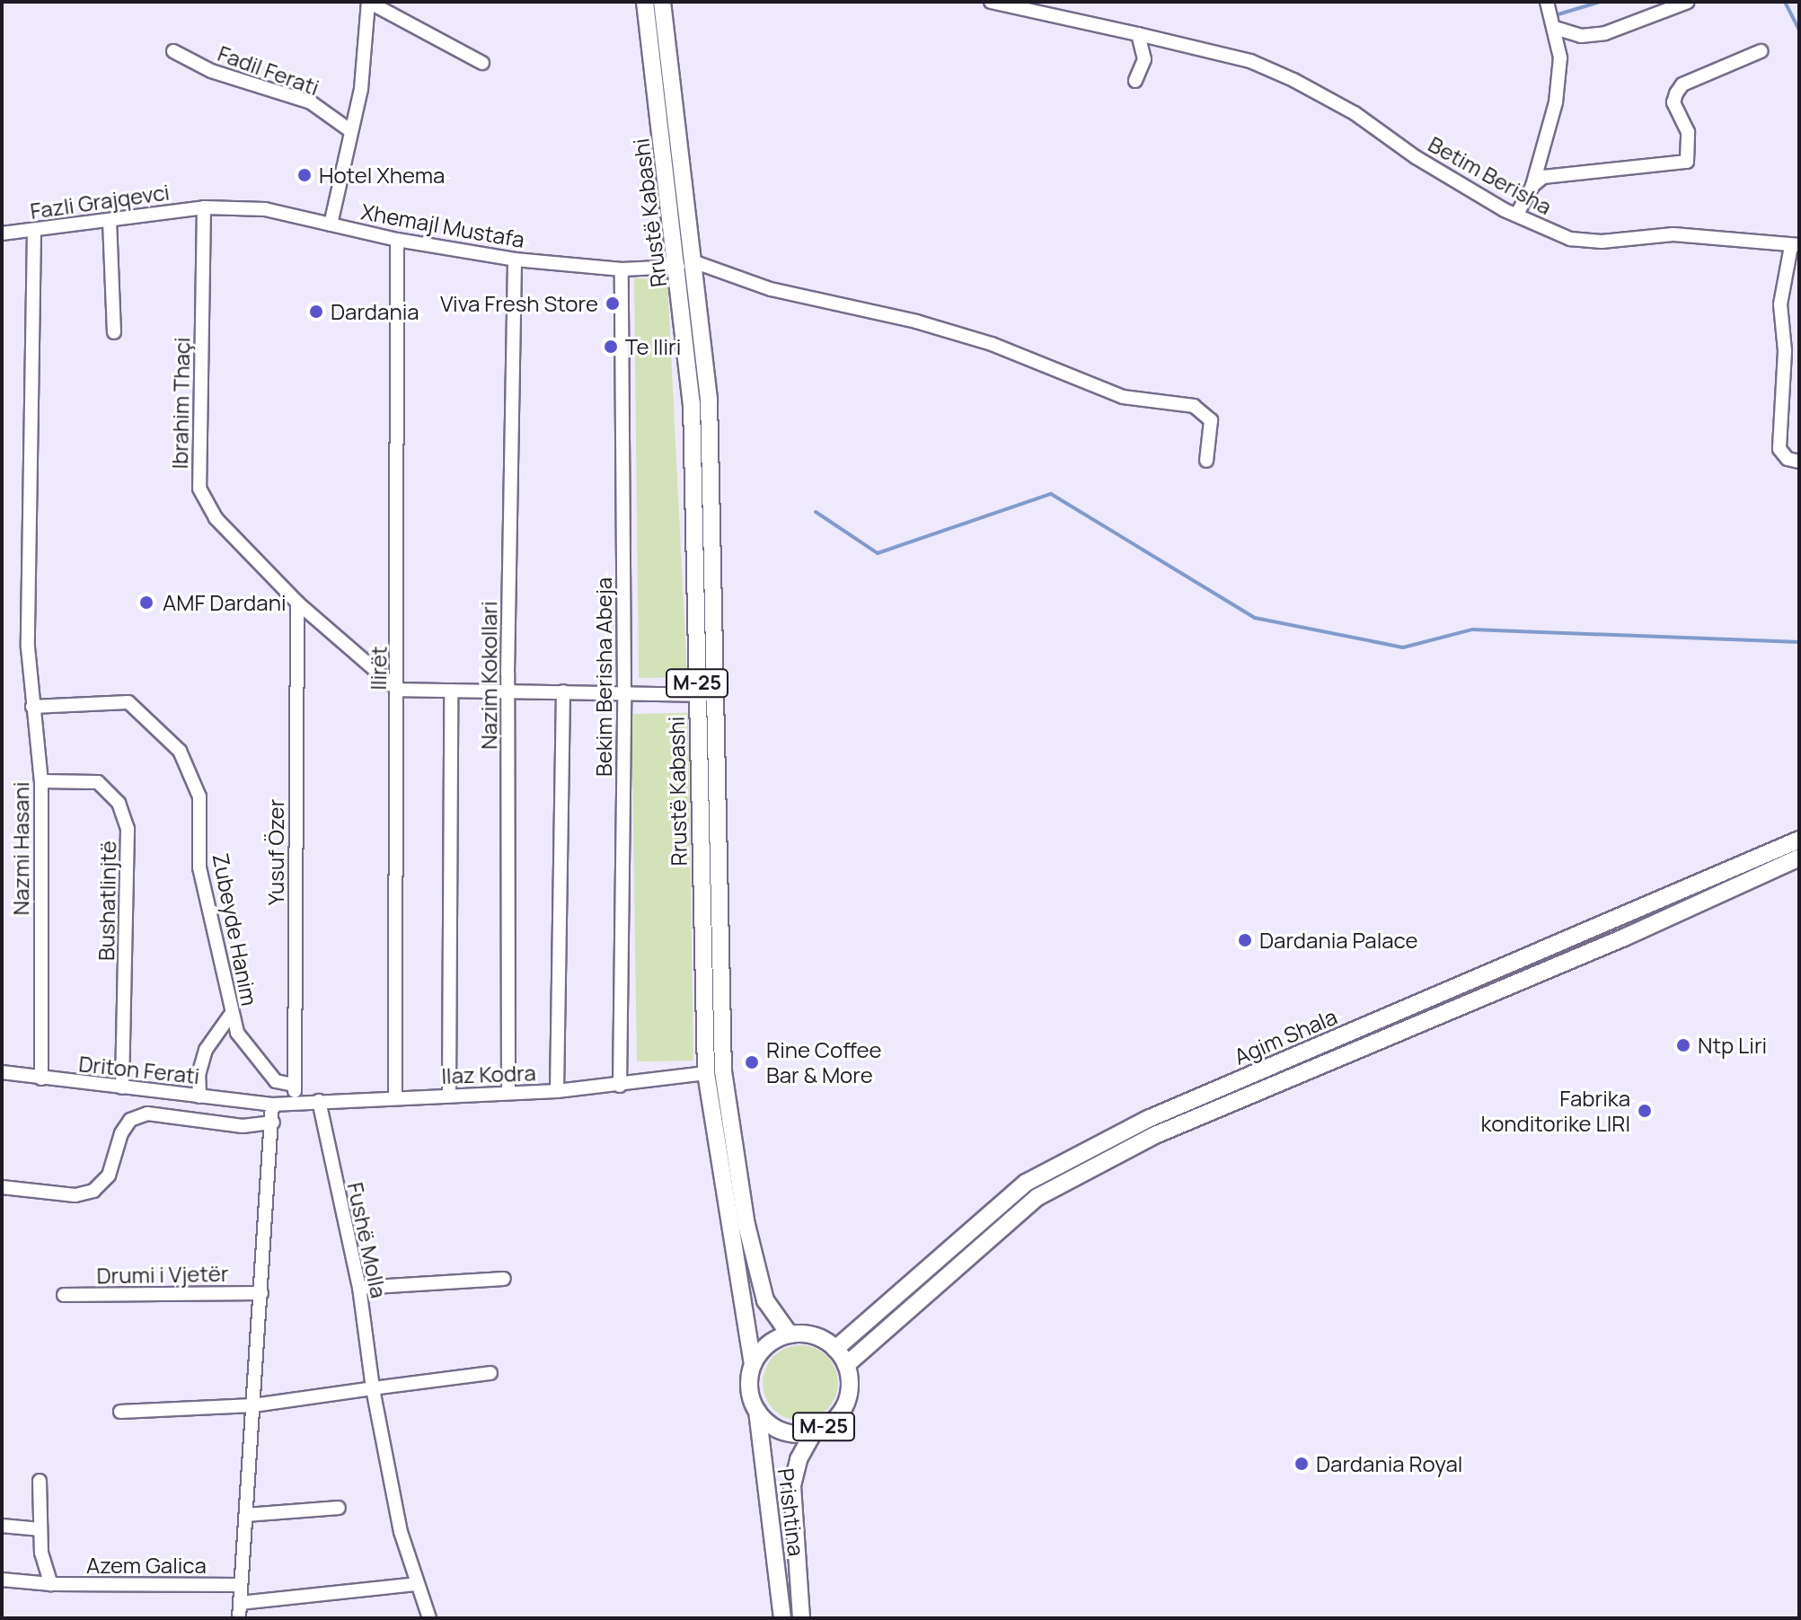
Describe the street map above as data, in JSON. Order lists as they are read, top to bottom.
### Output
{
  "streets": {
    "main road": [
      "Rrustë Kabashi",
      "M-25",
      "Agim Shala",
      "Prishtina"
    ],
    "street": [
      "Fadil Ferati",
      "Betim Berisha",
      "Fazli Grajqevci",
      "Xhemajl Mustafa",
      "Ibrahim Thaçi",
      "Ilirët",
      "Nazim Kokollari",
      "Bekim Berisha Abeja",
      "Nazmi Hasani",
      "Yusuf Özer",
      "Bushatlinjtë",
      "Zubeyde Hanim",
      "Driton Ferati",
      "Ilaz Kodra",
      "Fushë Molla",
      "Drumi i Vjetër",
      "Azem Galica"
    ]
  },
  "crossings": [
    ["Fazli Grajqevci", "Xhemajl Mustafa"],
    ["Fazli Grajqevci", "Ibrahim Thaçi"],
    ["Fazli Grajqevci", "Nazmi Hasani"],
    ["Rrustë Kabashi", "Xhemajl Mustafa"],
    ["Rrustë Kabashi", "M-25"],
    ["Rrustë Kabashi", "Agim Shala"],
    ["Rrustë Kabashi", "Ilaz Kodra"],
    ["Rrustë Kabashi", "Prishtina"],
    ["Xhemajl Mustafa", "Ibrahim Thaçi"],
    ["Xhemajl Mustafa", "Ilirët"],
    ["Xhemajl Mustafa", "Nazim Kokollari"],
    ["Xhemajl Mustafa", "Bekim Berisha Abeja"],
    ["Ibrahim Thaçi", "Ilirët"],
    ["Ibrahim Thaçi", "Yusuf Özer"],
    ["Ilirët", "Ilaz Kodra"],
    ["Nazim Kokollari", "Ilaz Kodra"],
    ["Bekim Berisha Abeja", "Ilaz Kodra"],
    ["M-25", "Agim Shala"],
    ["M-25", "Prishtina"],
    ["Nazmi Hasani", "Bushatlinjtë"],
    ["Nazmi Hasani", "Zubeyde Hanim"],
    ["Nazmi Hasani", "Driton Ferati"],
    ["Yusuf Özer", "Zubeyde Hanim"],
    ["Yusuf Özer", "Ilaz Kodra"],
    ["Bushatlinjtë", "Driton Ferati"],
    ["Agim Shala", "Prishtina"],
    ["Driton Ferati", "Ilaz Kodra"],
    ["Ilaz Kodra", "Fushë Molla"]
  ],
  "places": [
    "Hotel Xhema",
    "Viva Fresh Store",
    "Dardania",
    "Te Iliri",
    "AMF Dardani",
    "Dardania Palace",
    "Ntp Liri",
    "Rine Coffee Bar & More",
    "Fabrika konditorike LIRI",
    "Dardania Royal"
  ]
}
